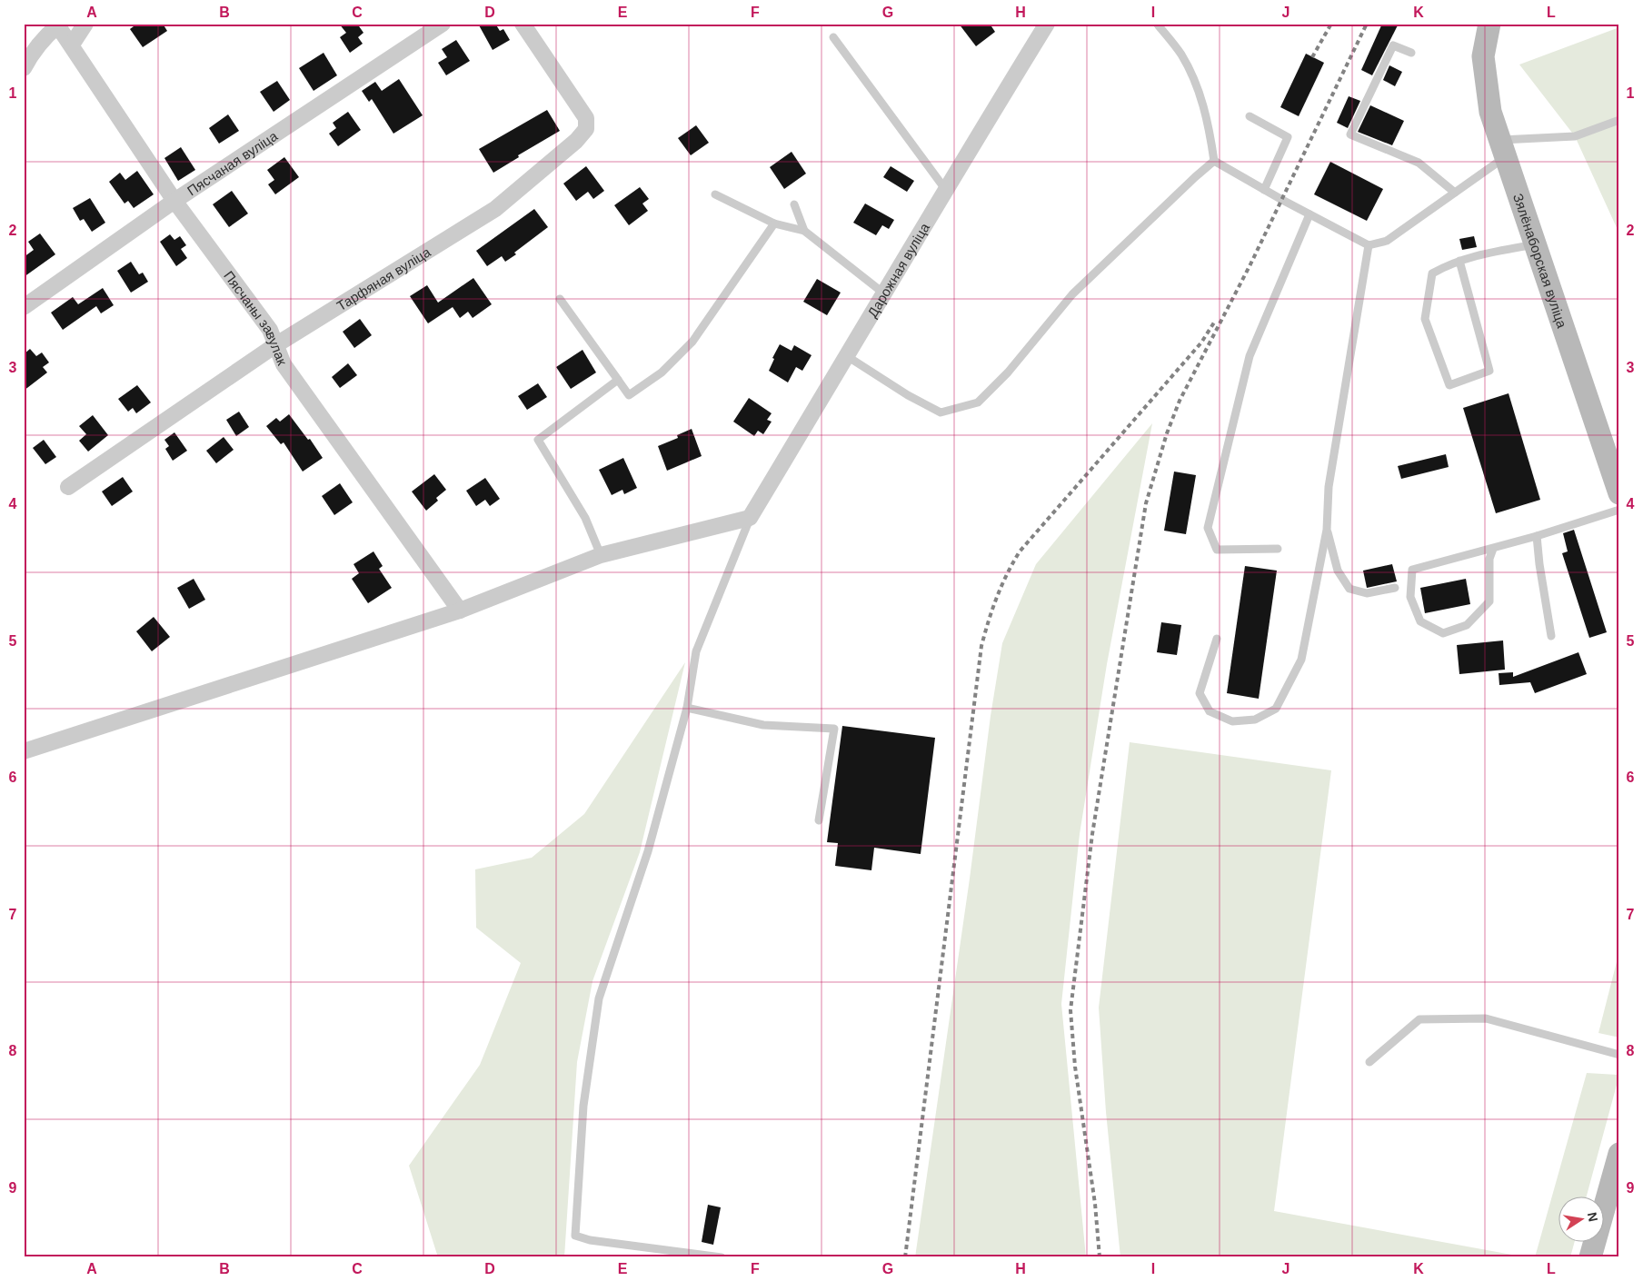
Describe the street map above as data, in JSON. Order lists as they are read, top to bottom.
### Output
{
  "streets": {
    "main road": ["Зялёнаборская вуліца"],
    "street": [
      "Пясчаная вуліца",
      "Дарожная вуліца",
      "Тарфяная вуліца",
      "Пясчаны завулак"
    ]
  },
  "crossings": [
    ["Пясчаная вуліца", "Пясчаны завулак"],
    ["Тарфяная вуліца", "Пясчаны завулак"]
  ],
  "north": "right",
  "grid": {
    "columns": [
      "A",
      "B",
      "C",
      "D",
      "E",
      "F",
      "G",
      "H",
      "I",
      "J",
      "K",
      "L"
    ],
    "rows": [
      "1",
      "2",
      "3",
      "4",
      "5",
      "6",
      "7",
      "8",
      "9"
    ]
  }
}
